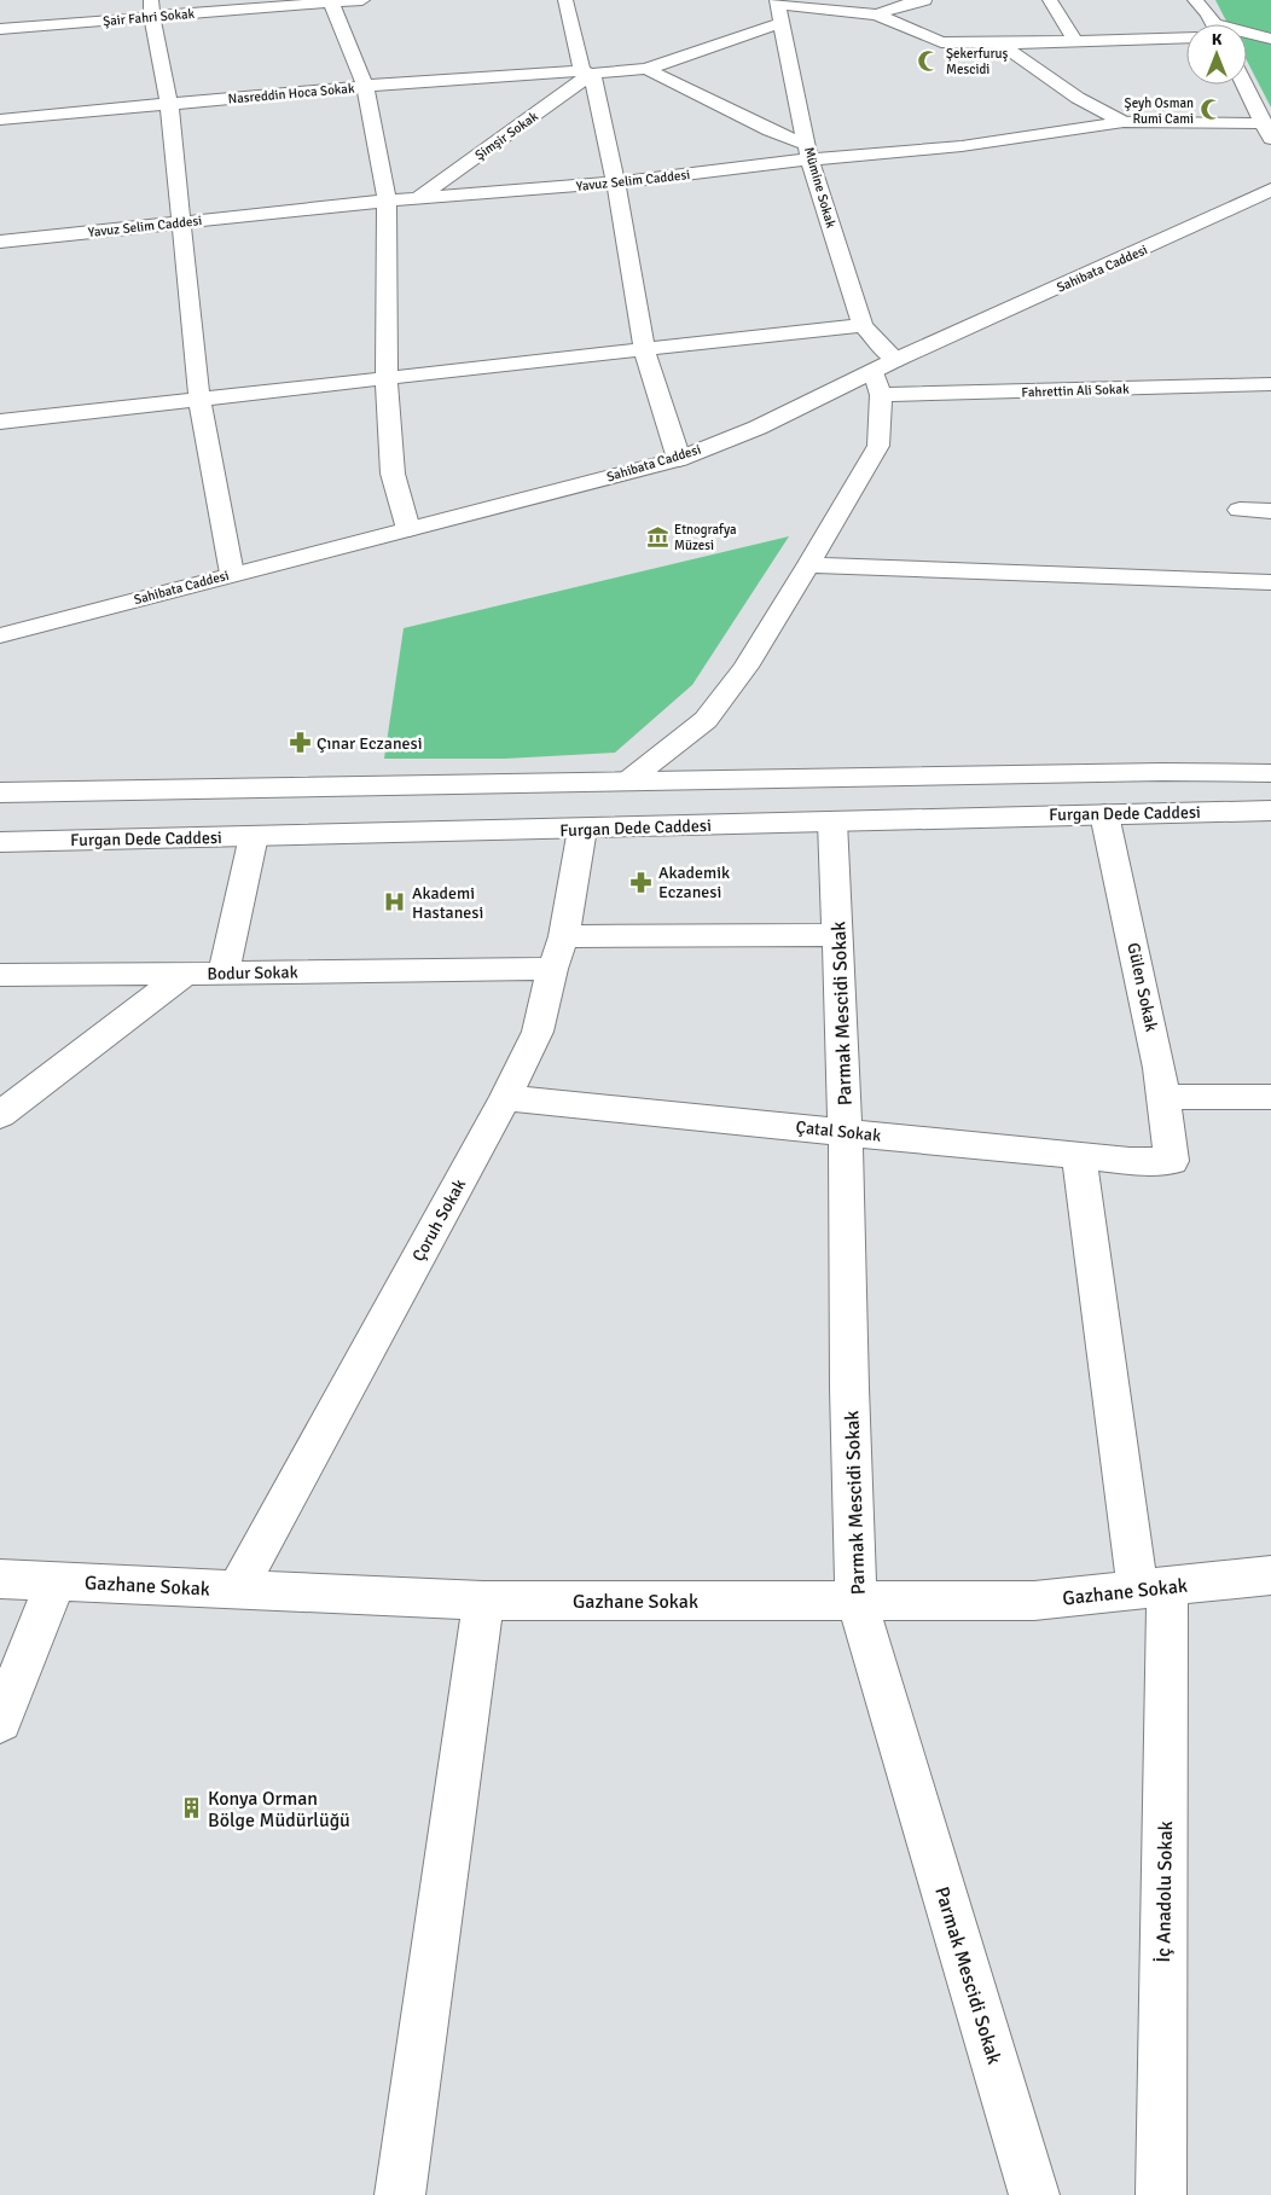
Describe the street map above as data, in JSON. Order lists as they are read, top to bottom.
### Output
{
  "streets": {
    "street": [
      "Şair Fahri Sokak",
      "Nasreddin Hoca Sokak",
      "Şimşir Sokak",
      "Yavuz Selim Caddesi",
      "Mümine Sokak",
      "Sahibata Caddesi",
      "Fahrettin Ali Sokak",
      "Furgan Dede Caddesi",
      "Bodur Sokak",
      "Gülen Sokak",
      "Parmak Mescidi Sokak",
      "Çatal Sokak",
      "Çoruh Sokak",
      "Gazhane Sokak",
      "İç Anadolu Sokak"
    ]
  },
  "crossings": [
    ["Nasreddin Hoca Sokak", "Şimşir Sokak"],
    ["Nasreddin Hoca Sokak", "Mümine Sokak"],
    ["Şimşir Sokak", "Yavuz Selim Caddesi"],
    ["Yavuz Selim Caddesi", "Mümine Sokak"],
    ["Mümine Sokak", "Sahibata Caddesi"],
    ["Furgan Dede Caddesi", "Gülen Sokak"],
    ["Furgan Dede Caddesi", "Parmak Mescidi Sokak"],
    ["Furgan Dede Caddesi", "Çoruh Sokak"],
    ["Bodur Sokak", "Çoruh Sokak"],
    ["Gülen Sokak", "Çatal Sokak"],
    ["Parmak Mescidi Sokak", "Çatal Sokak"],
    ["Parmak Mescidi Sokak", "Gazhane Sokak"],
    ["Çatal Sokak", "Çoruh Sokak"],
    ["Çatal Sokak", "İç Anadolu Sokak"],
    ["Çoruh Sokak", "Gazhane Sokak"],
    ["Gazhane Sokak", "İç Anadolu Sokak"]
  ],
  "places": {
    "mosque": ["Şekerfuruş Mescidi", "Şeyh Osman Rumi Cami"],
    "museum": ["Etnografya Müzesi"],
    "pharmacy": ["Çınar Eczanesi", "Akademik Eczanesi"],
    "hospital": ["Akademi Hastanesi"],
    "building": ["Konya Orman Bölge Müdürlüğü"]
  },
  "north": "top"
}
